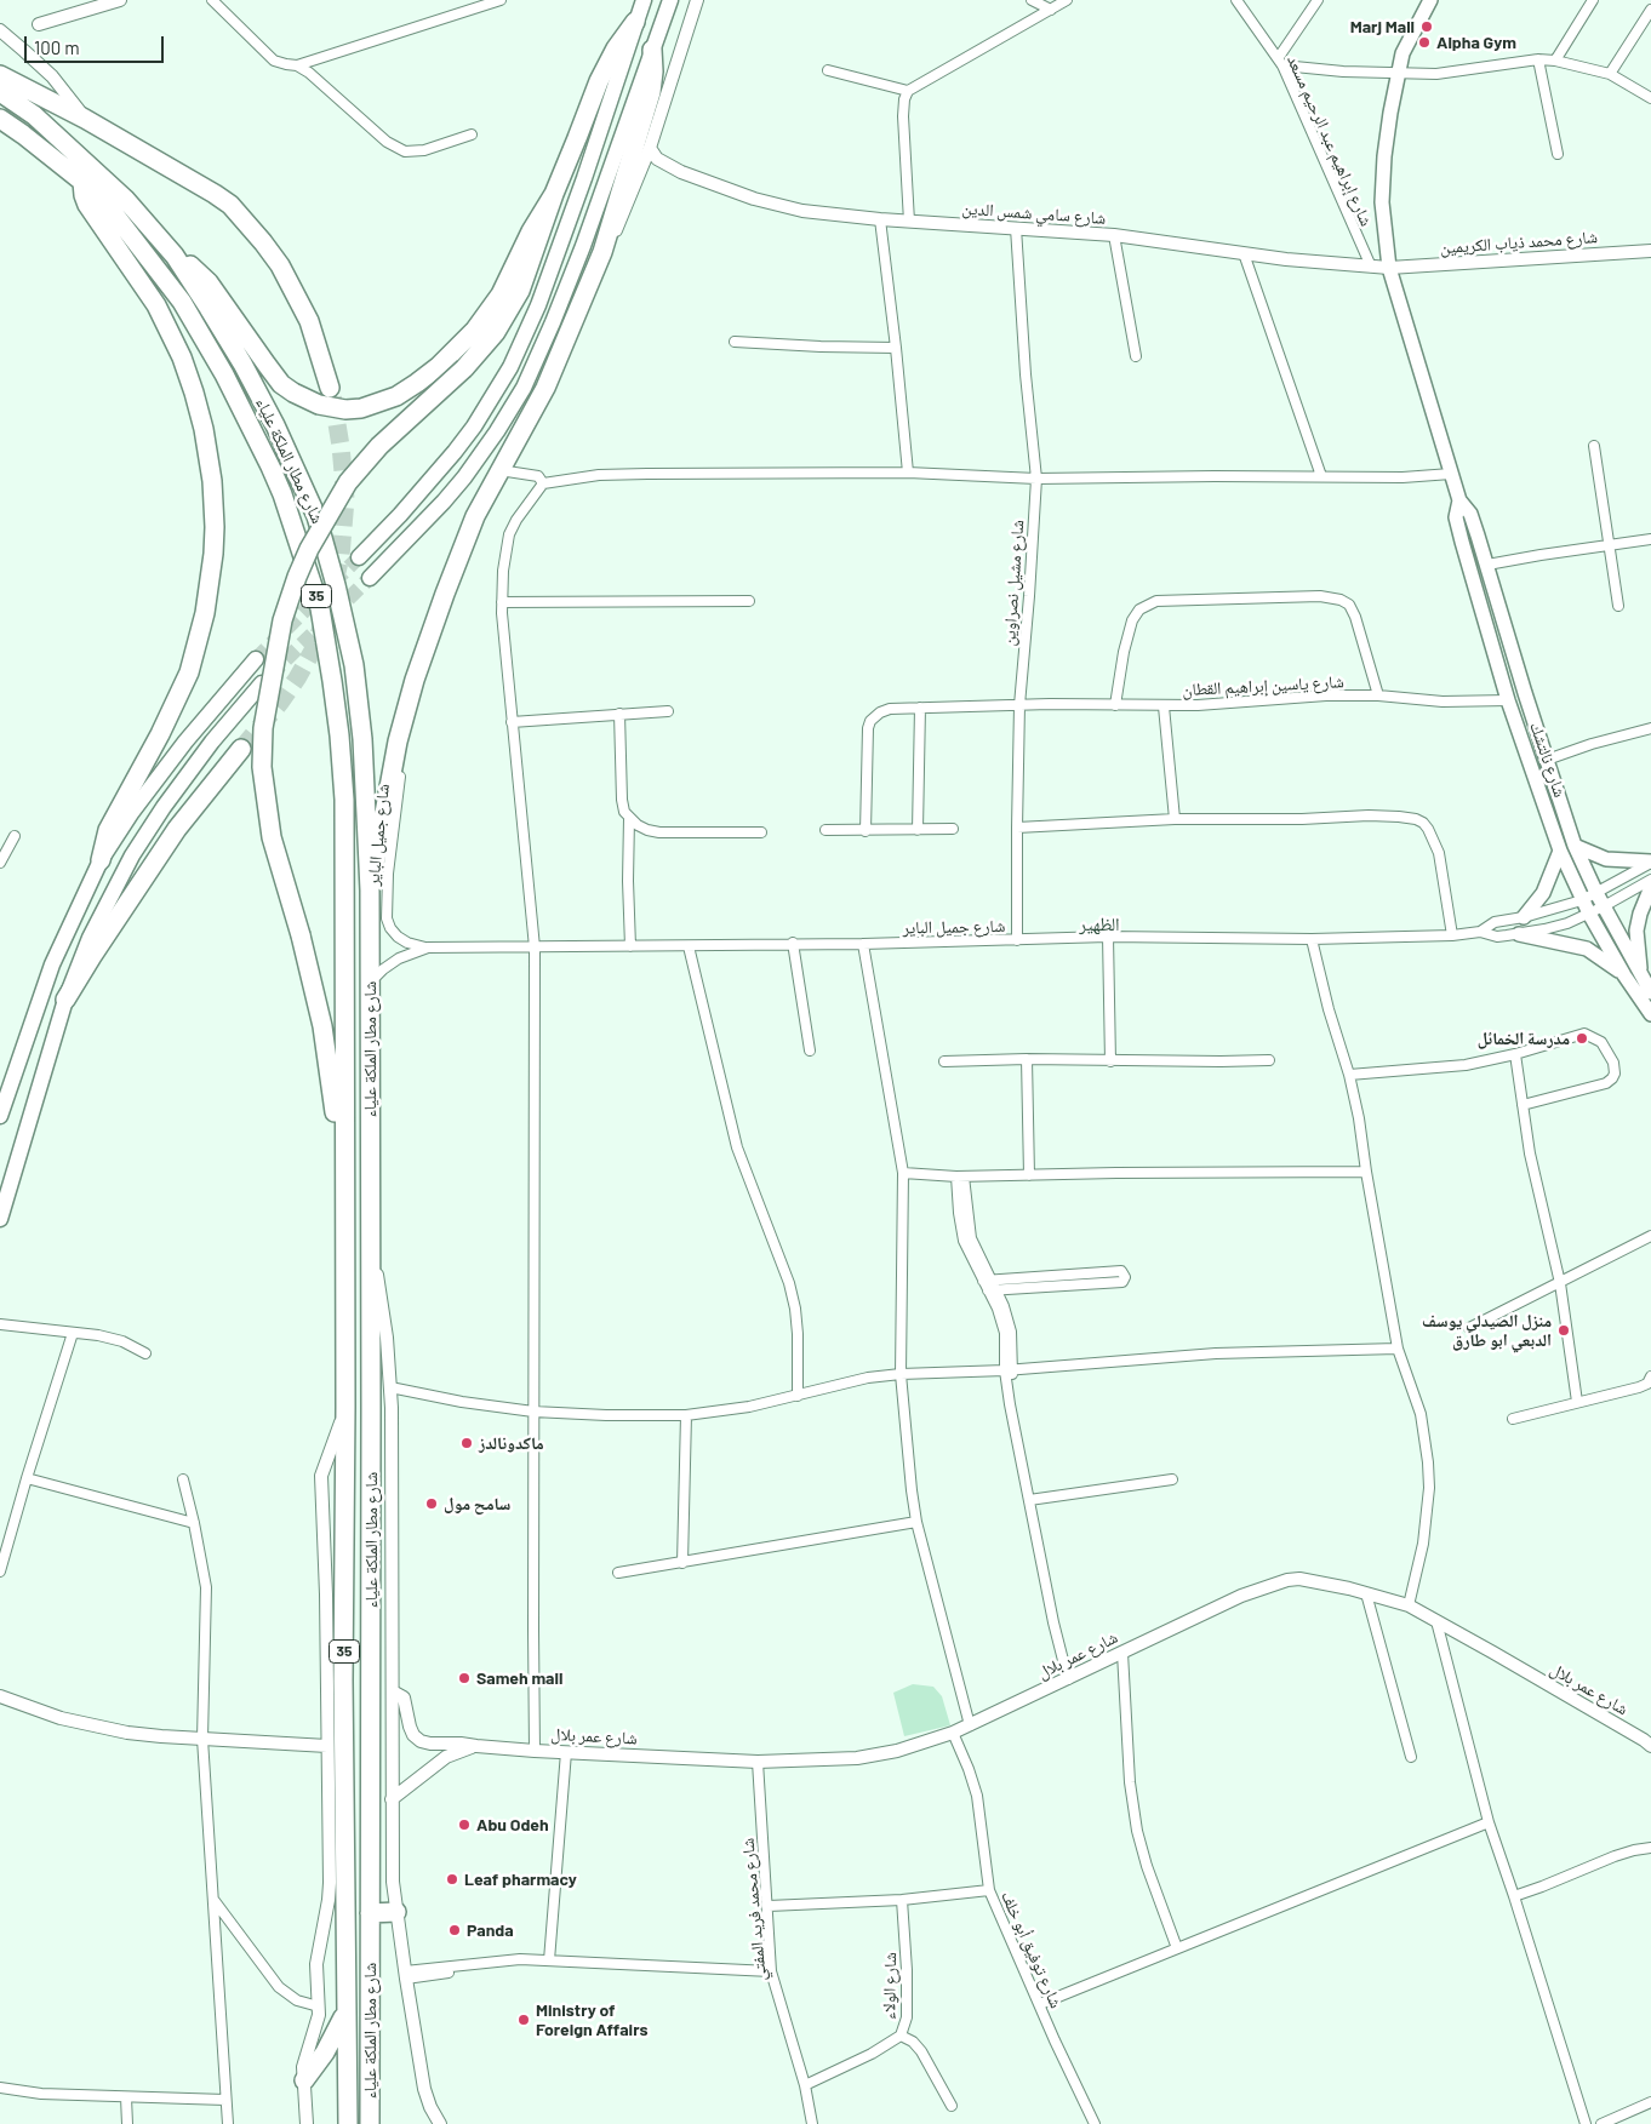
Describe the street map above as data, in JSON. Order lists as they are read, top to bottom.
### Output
{
  "streets": {
    "highway": ["شارع مطار الملكة علياء", "35"],
    "main road": ["شارع نالتشك"],
    "street": [
      "شارع إبراهيم عبد الرحيم مسعد",
      "شارع سامي شمس الدين",
      "شارع محمد ذياب الكريمين",
      "شارع مشيل نصراوين",
      "شارع ياسين إبراهيم القطان",
      "شارع جميل الباير",
      "شارع عمر بلال",
      "شارع محمد فريد المفتي",
      "شارع توفيق أبو خلف",
      "شارع الولاء"
    ]
  },
  "crossings": [
    ["شارع إبراهيم عبد الرحيم مسعد", "شارع سامي شمس الدين"],
    ["شارع سامي شمس الدين", "شارع محمد ذياب الكريمين"],
    ["شارع سامي شمس الدين", "شارع مشيل نصراوين"],
    ["شارع سامي شمس الدين", "شارع نالتشك"],
    ["شارع محمد ذياب الكريمين", "شارع نالتشك"],
    ["شارع مطار الملكة علياء", "شارع جميل الباير"],
    ["شارع مشيل نصراوين", "شارع ياسين إبراهيم القطان"],
    ["شارع مشيل نصراوين", "شارع جميل الباير"],
    ["شارع ياسين إبراهيم القطان", "شارع نالتشك"],
    ["شارع نالتشك", "شارع جميل الباير"],
    ["شارع عمر بلال", "شارع محمد فريد المفتي"],
    ["شارع محمد فريد المفتي", "شارع توفيق أبو خلف"],
    ["شارع محمد فريد المفتي", "شارع الولاء"],
    ["شارع توفيق أبو خلف", "شارع الولاء"]
  ],
  "districts": ["الظهير"],
  "places": [
    "Marj Mall",
    "Alpha Gym",
    "مدرسة الخمائل",
    "منزل الصيدلي يوسف الدبعي ابو طارق",
    "ماكدونالدز",
    "سامح مول",
    "Sameh mall",
    "Abu Odeh",
    "Leaf pharmacy",
    "Panda",
    "Ministry of Foreign Affairs"
  ],
  "scale_bar": "100 m"
}
